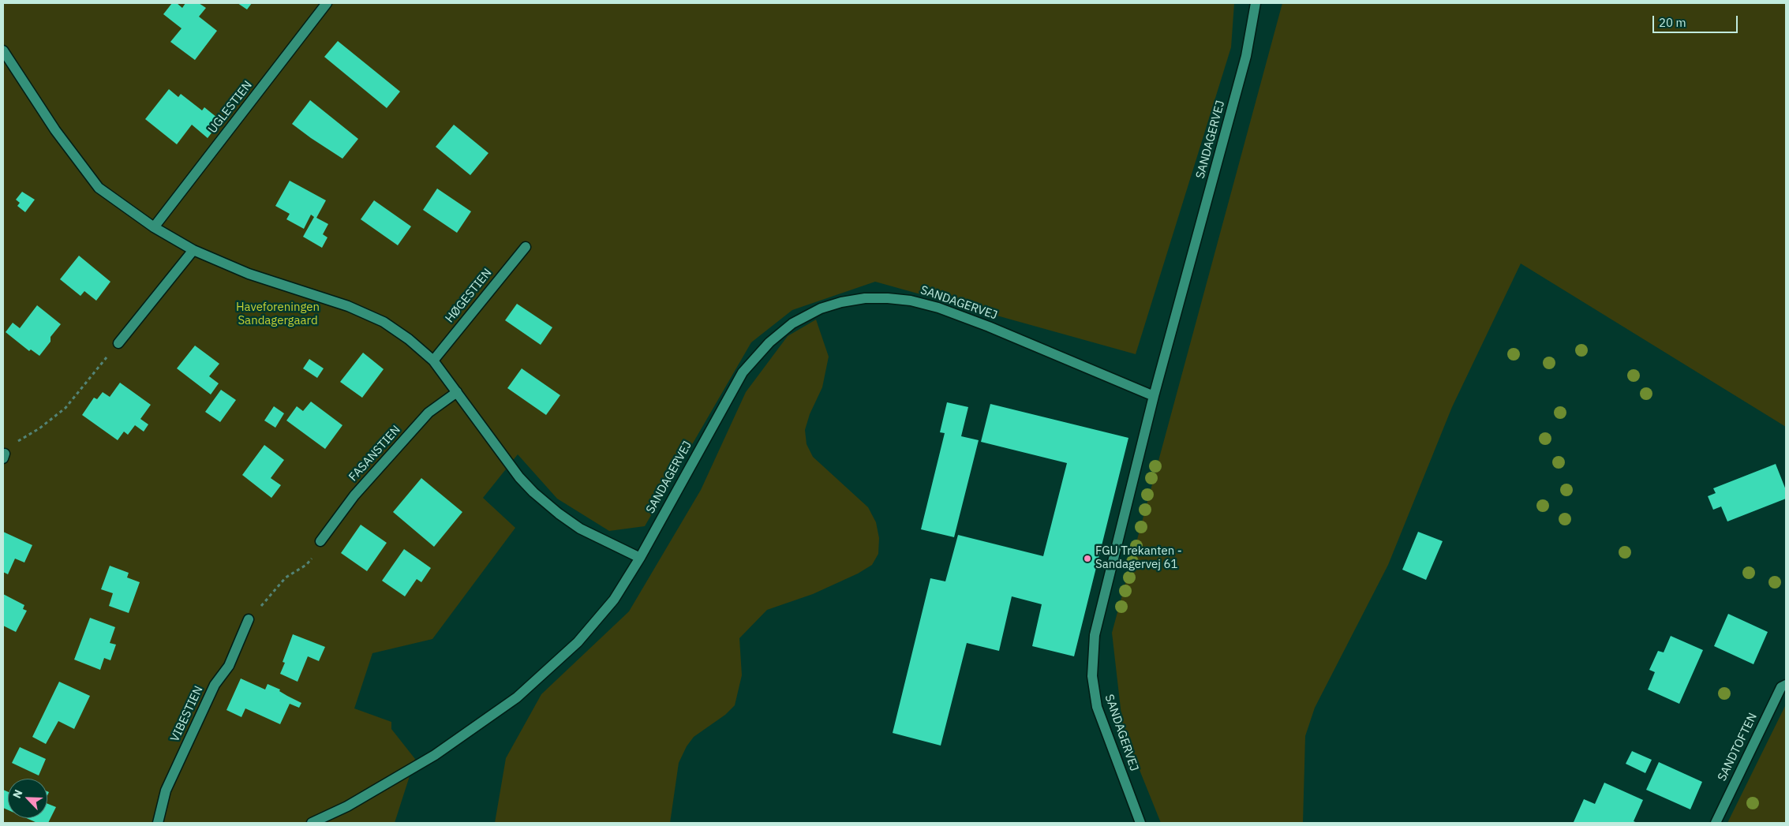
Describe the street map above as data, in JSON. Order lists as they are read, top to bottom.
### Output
{
  "streets": {
    "street": [
      "UGLESTIEN",
      "SANDAGERVEJ",
      "HØGESTIEN",
      "FASANSTIEN",
      "VIBESTIEN",
      "SANDTOFTEN"
    ]
  },
  "parks": ["Haveforeningen Sandagergaard"],
  "places": ["FGU Trekanten - Sandagervej 61"],
  "scale_bar": "20 m",
  "north": "top left"
}
